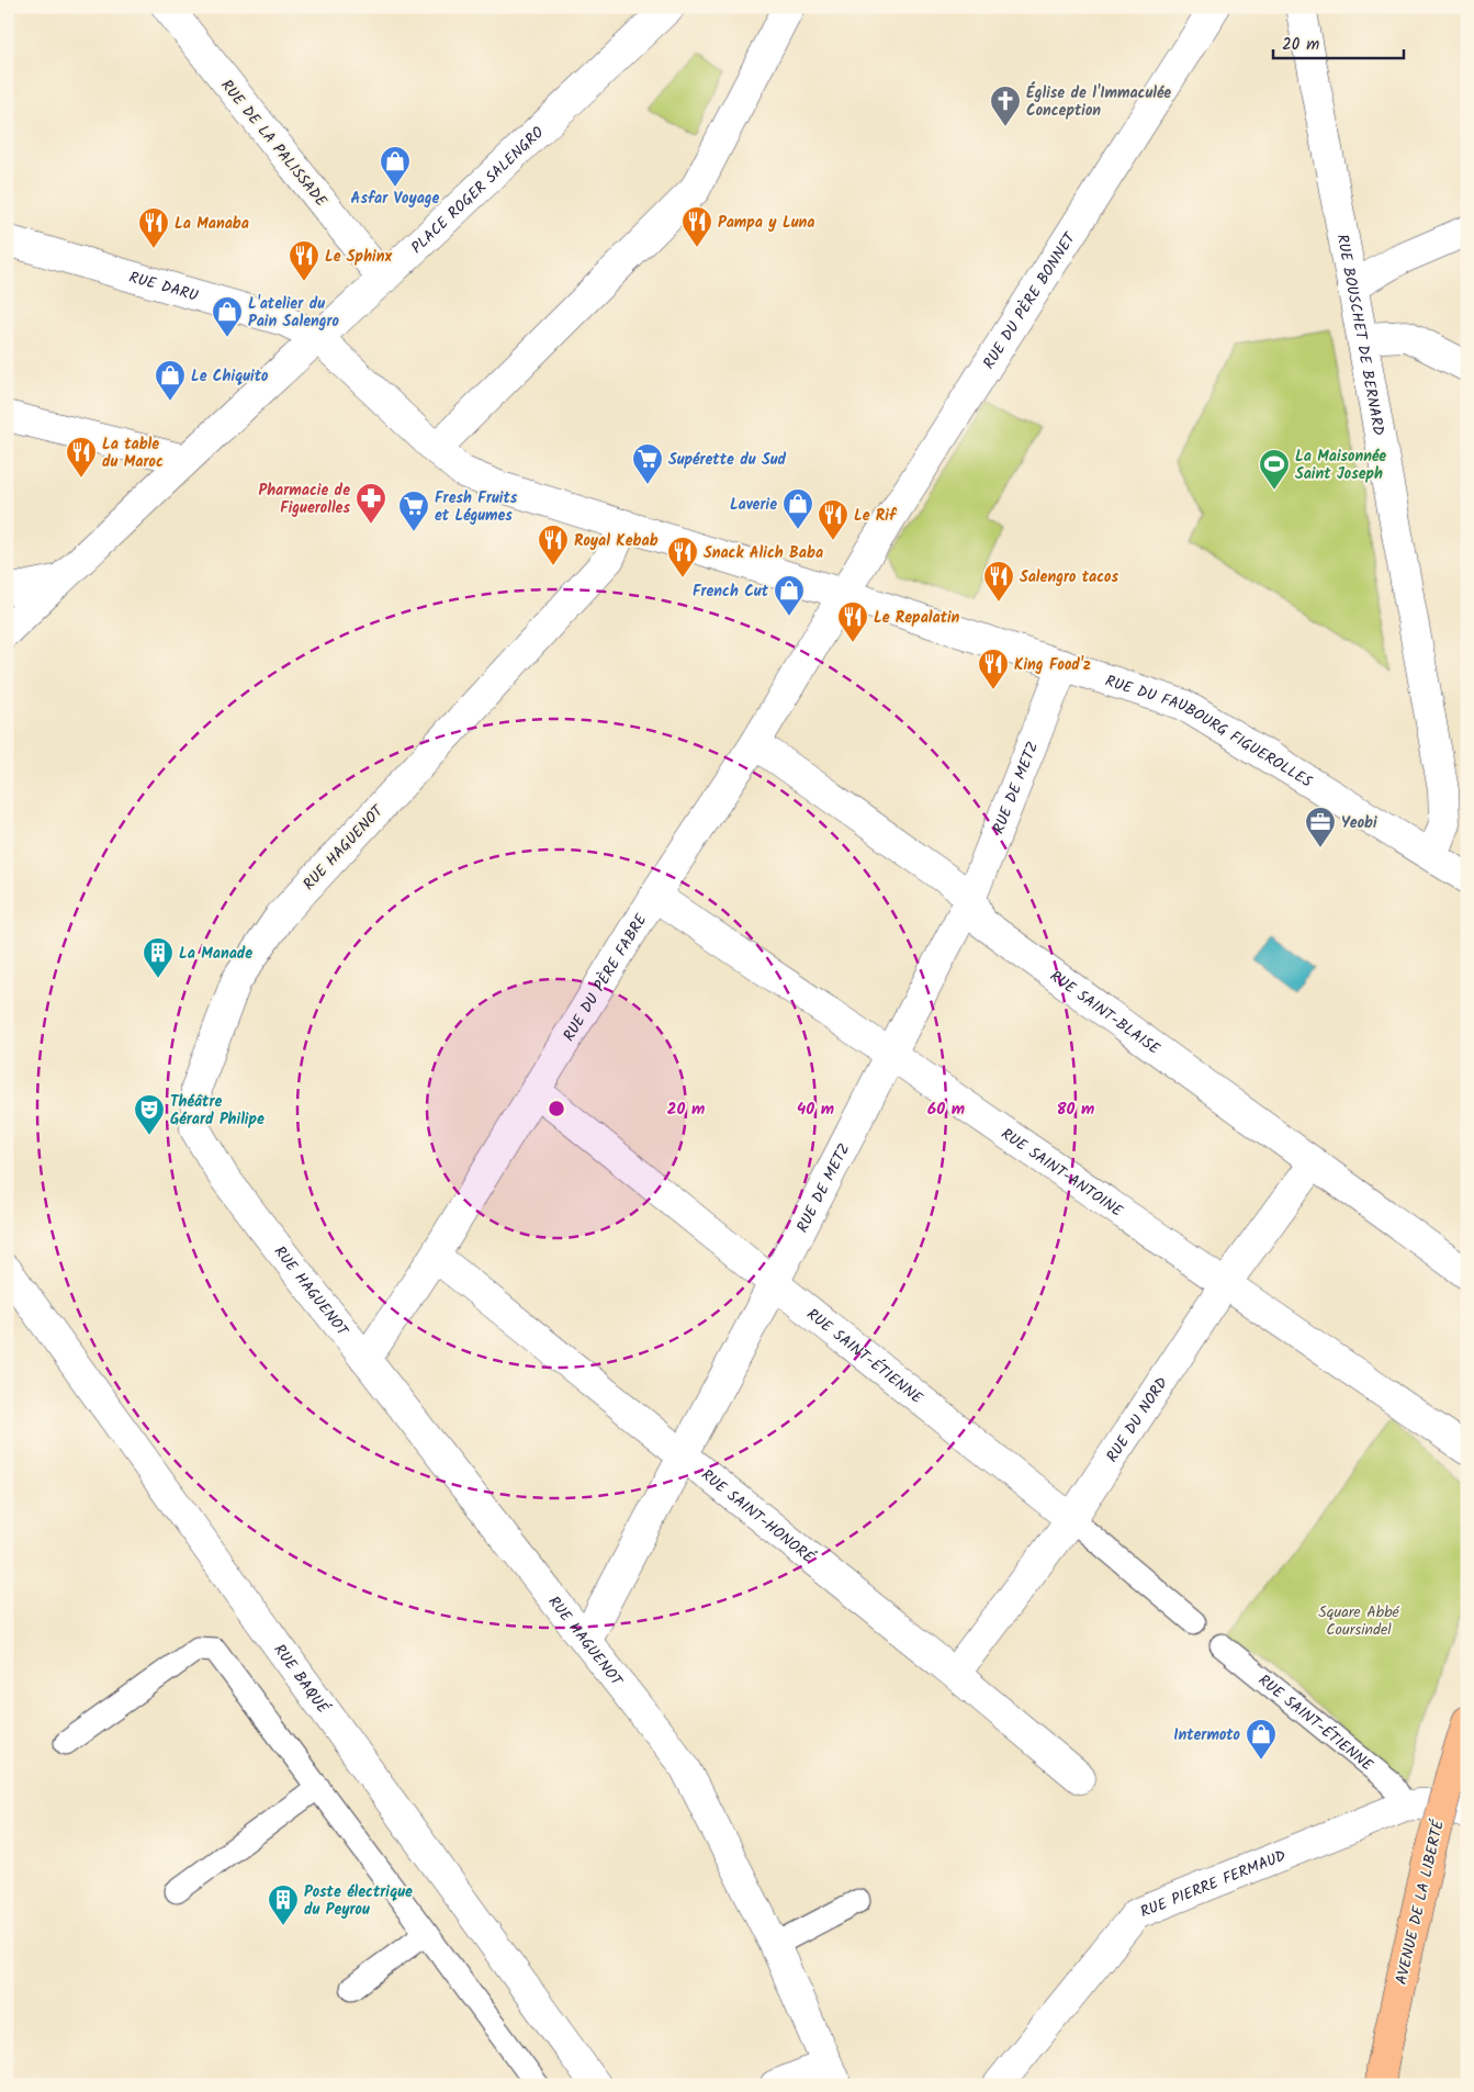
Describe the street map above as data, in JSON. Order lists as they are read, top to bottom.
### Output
{
  "streets": {
    "main road": ["AVENUE DE LA LIBERTÉ"],
    "street": [
      "RUE DE LA PALISSADE",
      "PLACE ROGER SALENGRO",
      "RUE DARU",
      "RUE DU PÈRE BONNET",
      "RUE BOUSCHET DE BERNARD",
      "RUE DU FAUBOURG FIGUEROLLES",
      "RUE DE METZ",
      "RUE HAGUENOT",
      "RUE DU PÈRE FABRE",
      "RUE SAINT-BLAISE",
      "RUE SAINT-ANTOINE",
      "RUE SAINT-ÉTIENNE",
      "RUE DU NORD",
      "RUE SAINT-HONORÉ",
      "RUE BAQUÉ",
      "RUE PIERRE FERMAUD"
    ]
  },
  "crossings": [
    ["RUE DE LA PALISSADE", "PLACE ROGER SALENGRO"],
    ["PLACE ROGER SALENGRO", "RUE DARU"],
    ["PLACE ROGER SALENGRO", "RUE DU FAUBOURG FIGUEROLLES"],
    ["RUE DARU", "RUE DU FAUBOURG FIGUEROLLES"],
    ["RUE DU PÈRE BONNET", "RUE DU FAUBOURG FIGUEROLLES"],
    ["RUE DU PÈRE BONNET", "RUE DU PÈRE FABRE"],
    ["RUE BOUSCHET DE BERNARD", "RUE DU FAUBOURG FIGUEROLLES"],
    ["RUE DU FAUBOURG FIGUEROLLES", "RUE DE METZ"],
    ["RUE DU FAUBOURG FIGUEROLLES", "RUE HAGUENOT"],
    ["RUE DU FAUBOURG FIGUEROLLES", "RUE DU PÈRE FABRE"],
    ["RUE DE METZ", "RUE HAGUENOT"],
    ["RUE DE METZ", "RUE SAINT-BLAISE"],
    ["RUE DE METZ", "RUE SAINT-ANTOINE"],
    ["RUE DE METZ", "RUE SAINT-ÉTIENNE"],
    ["RUE DE METZ", "RUE SAINT-HONORÉ"],
    ["RUE HAGUENOT", "RUE DU PÈRE FABRE"],
    ["RUE DU PÈRE FABRE", "RUE SAINT-ANTOINE"],
    ["RUE DU PÈRE FABRE", "RUE SAINT-ÉTIENNE"],
    ["RUE DU PÈRE FABRE", "RUE SAINT-HONORÉ"],
    ["RUE SAINT-BLAISE", "RUE DU NORD"],
    ["RUE SAINT-ANTOINE", "RUE DU NORD"],
    ["RUE SAINT-ÉTIENNE", "RUE DU NORD"],
    ["RUE SAINT-ÉTIENNE", "RUE PIERRE FERMAUD"],
    ["RUE DU NORD", "RUE SAINT-HONORÉ"]
  ],
  "parks": ["Square Abbé Coursindel"],
  "places": {
    "church": ["Église de l'Immaculée Conception"],
    "shop": [
      "Asfar Voyage",
      "L'atelier du Pain Salengro",
      "Le Chiquito",
      "Laverie",
      "French Cut",
      "Intermoto"
    ],
    "restaurant": [
      "Pampa y Luna",
      "La Manaba",
      "Le Sphinx",
      "La table du Maroc",
      "Le Rif",
      "Royal Kebab",
      "Snack Alich Baba",
      "Salengro tacos",
      "Le Repalatin",
      "King Food'z"
    ],
    "supermarket": ["Supérette du Sud", "Fresh Fruits et Légumes"],
    "sports": ["La Maisonnée Saint Joseph"],
    "pharmacy": ["Pharmacie de Figuerolles"],
    "office": ["Yeobi"],
    "building": ["La Manade", "Poste électrique du Peyrou"],
    "theatre": ["Théâtre Gérard Philipe"]
  },
  "scale_bar": "20 m",
  "rings": [
    "20 m",
    "40 m",
    "60 m",
    "80 m"
  ]
}
